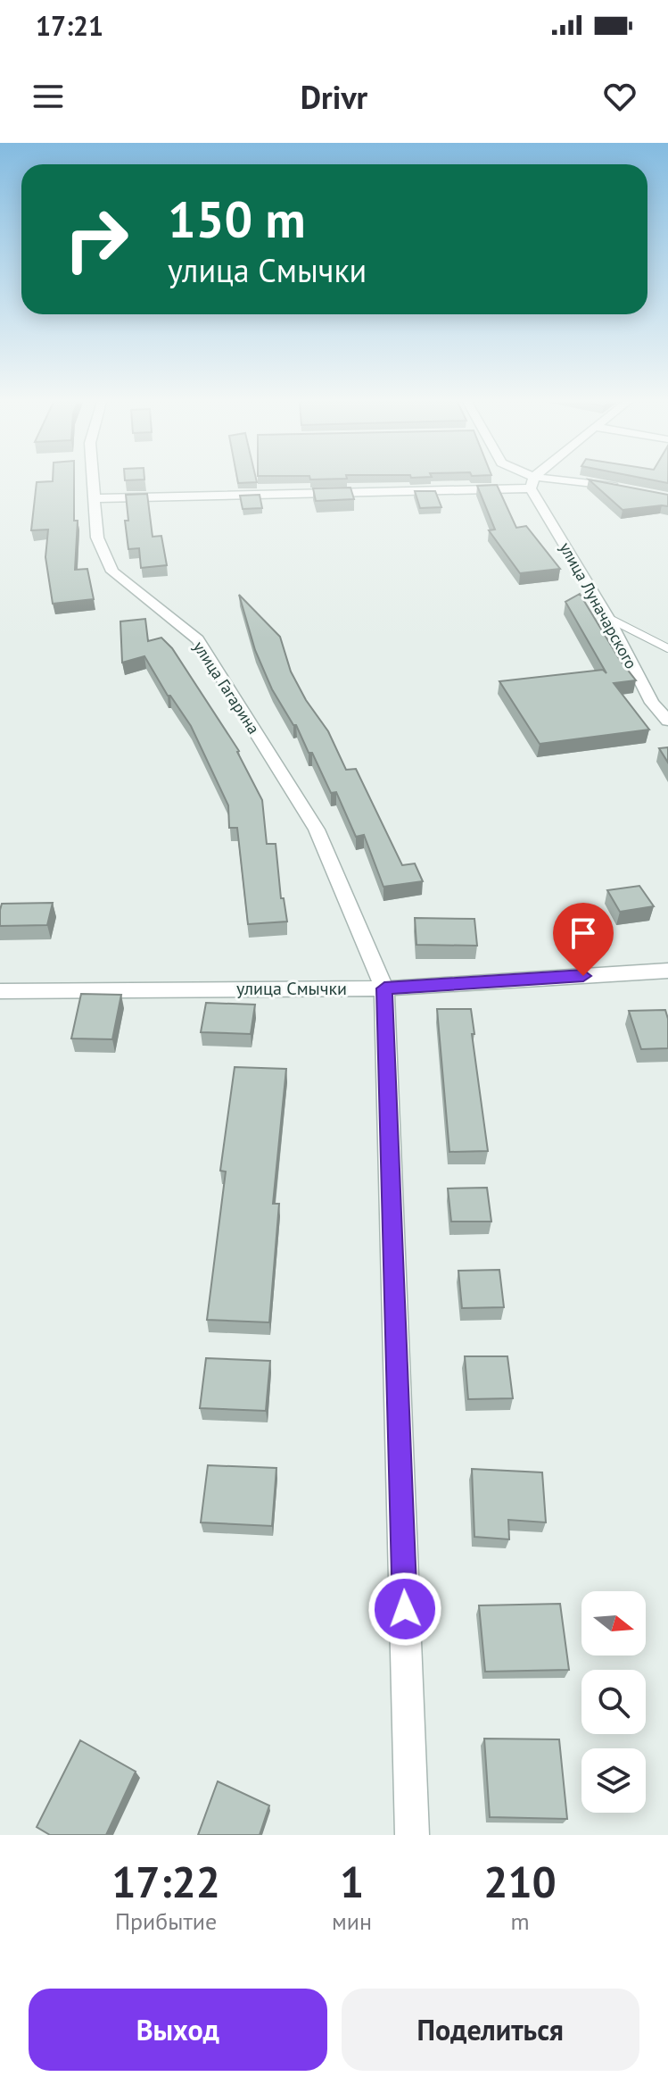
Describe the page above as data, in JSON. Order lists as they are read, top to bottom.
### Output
{
  "streets": {
    "street": ["улица Луначарского", "улица Гагарина", "улица Смычки"]
  },
  "crossings": [
    ["улица Гагарина", "улица Смычки"]
  ],
  "north": "right",
  "page": {
    "status": "17:21",
    "header": "Drivr",
    "turn": ["150 m", "улица Смычки"],
    "eta": [
      "17:22",
      "Прибытие",
      "1",
      "мин",
      "210",
      "m"
    ],
    "buttons": ["Выход", "Поделиться"]
  }
}
